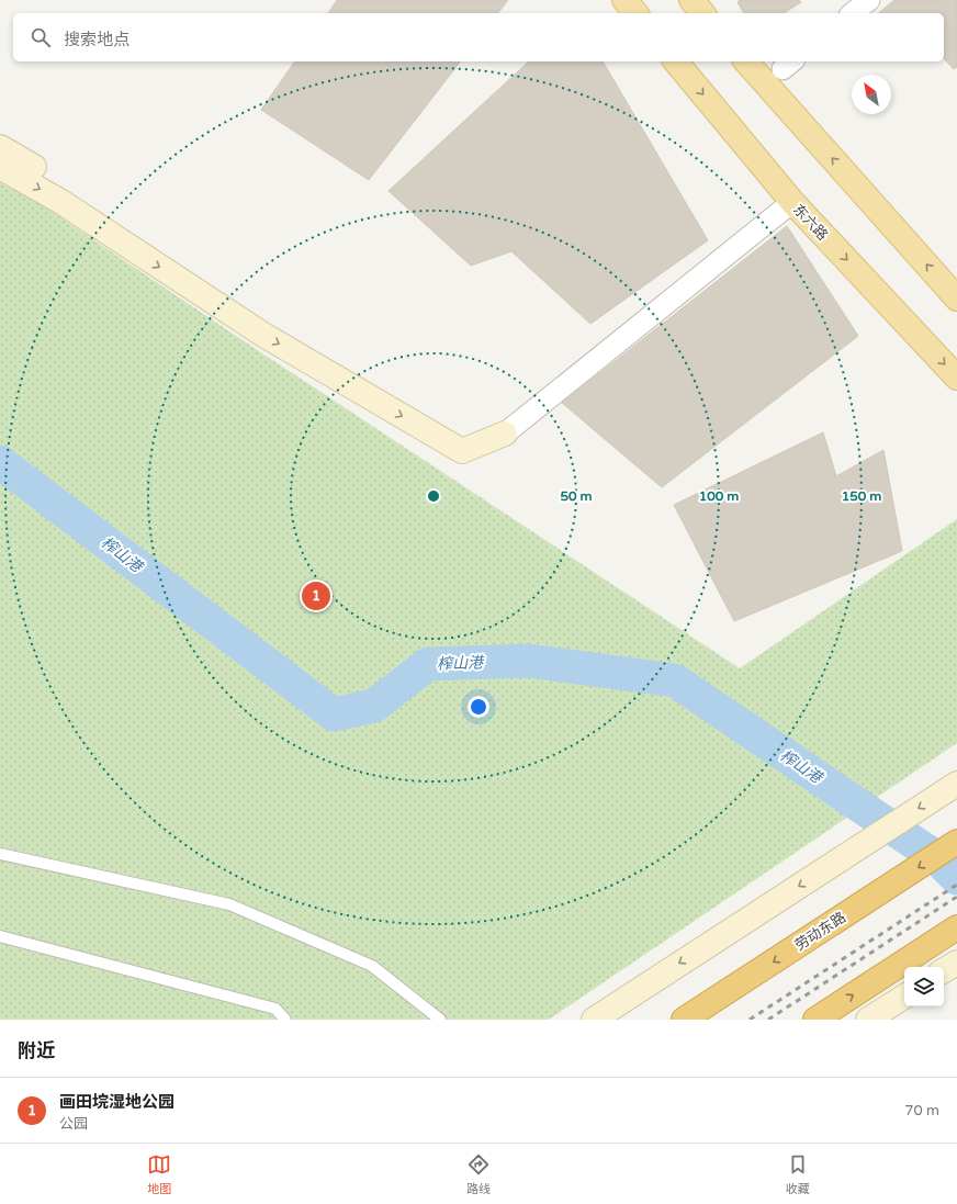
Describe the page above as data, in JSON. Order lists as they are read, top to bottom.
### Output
{
  "streets": {
    "highway": ["劳动东路"],
    "main road": ["东六路"]
  },
  "water": ["榨山港"],
  "north": "top left",
  "page": {
    "search": "搜索地点",
    "pins": "1",
    "heading": "附近",
    "list": [
      {
        "mark": "1",
        "name": "画田垸湿地公园",
        "note": "公园",
        "value": "70 m"
      }
    ],
    "nav": ["地图", "路线", "收藏"]
  },
  "rings": ["50 m", "100 m", "150 m"]
}
